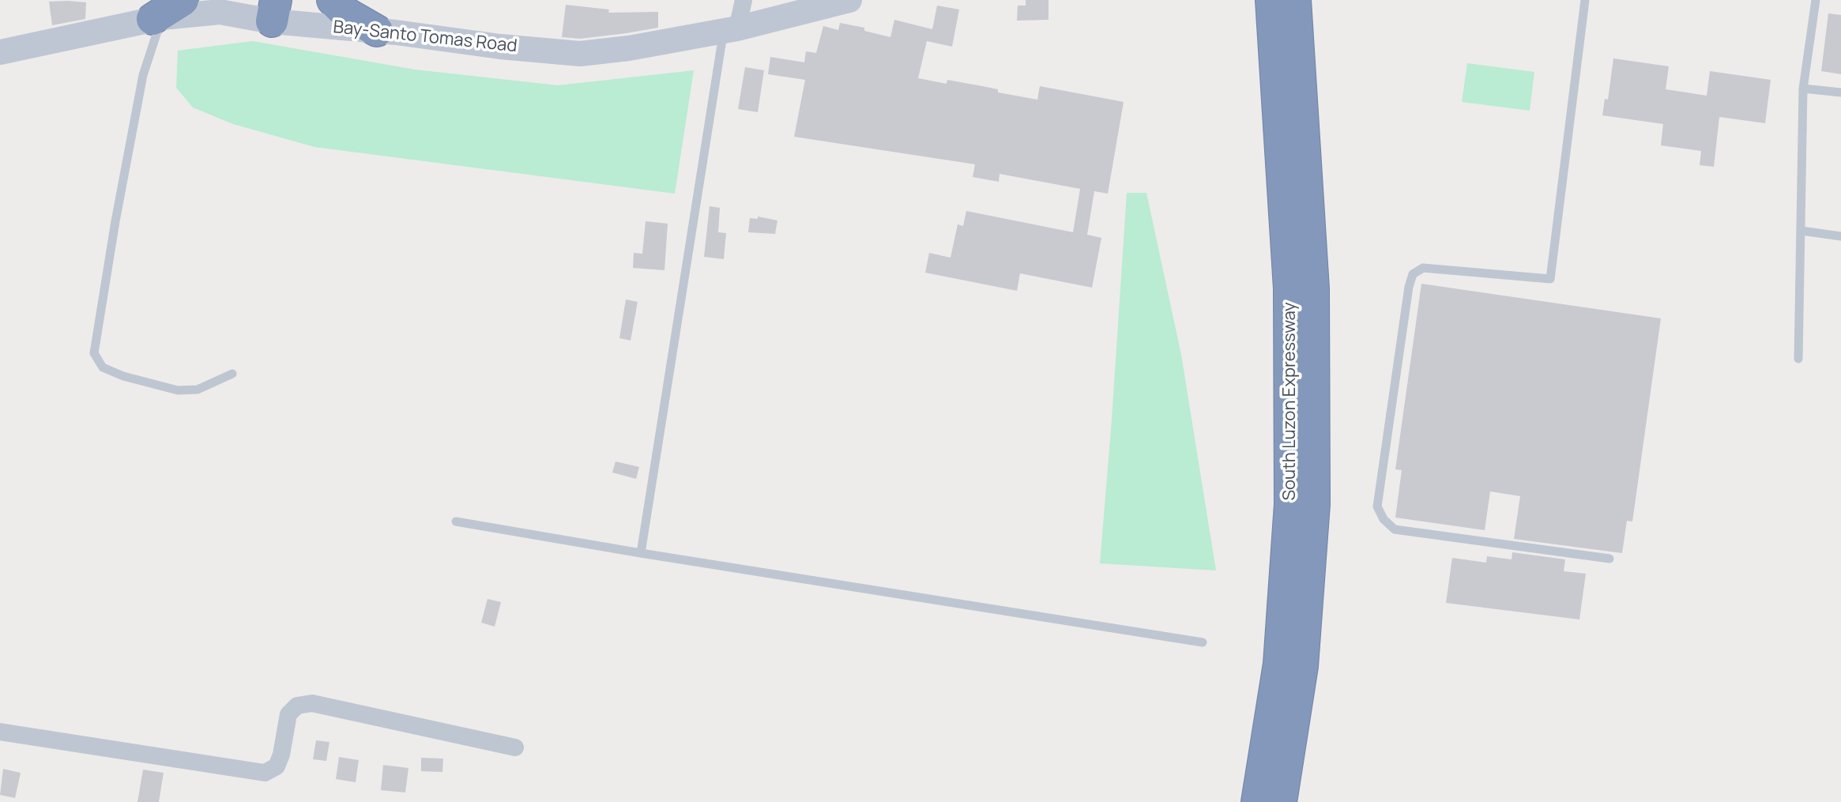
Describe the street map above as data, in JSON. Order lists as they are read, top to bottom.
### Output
{
  "streets": {
    "highway": ["South Luzon Expressway"],
    "main road": ["Bay-Santo Tomas Road"]
  }
}
